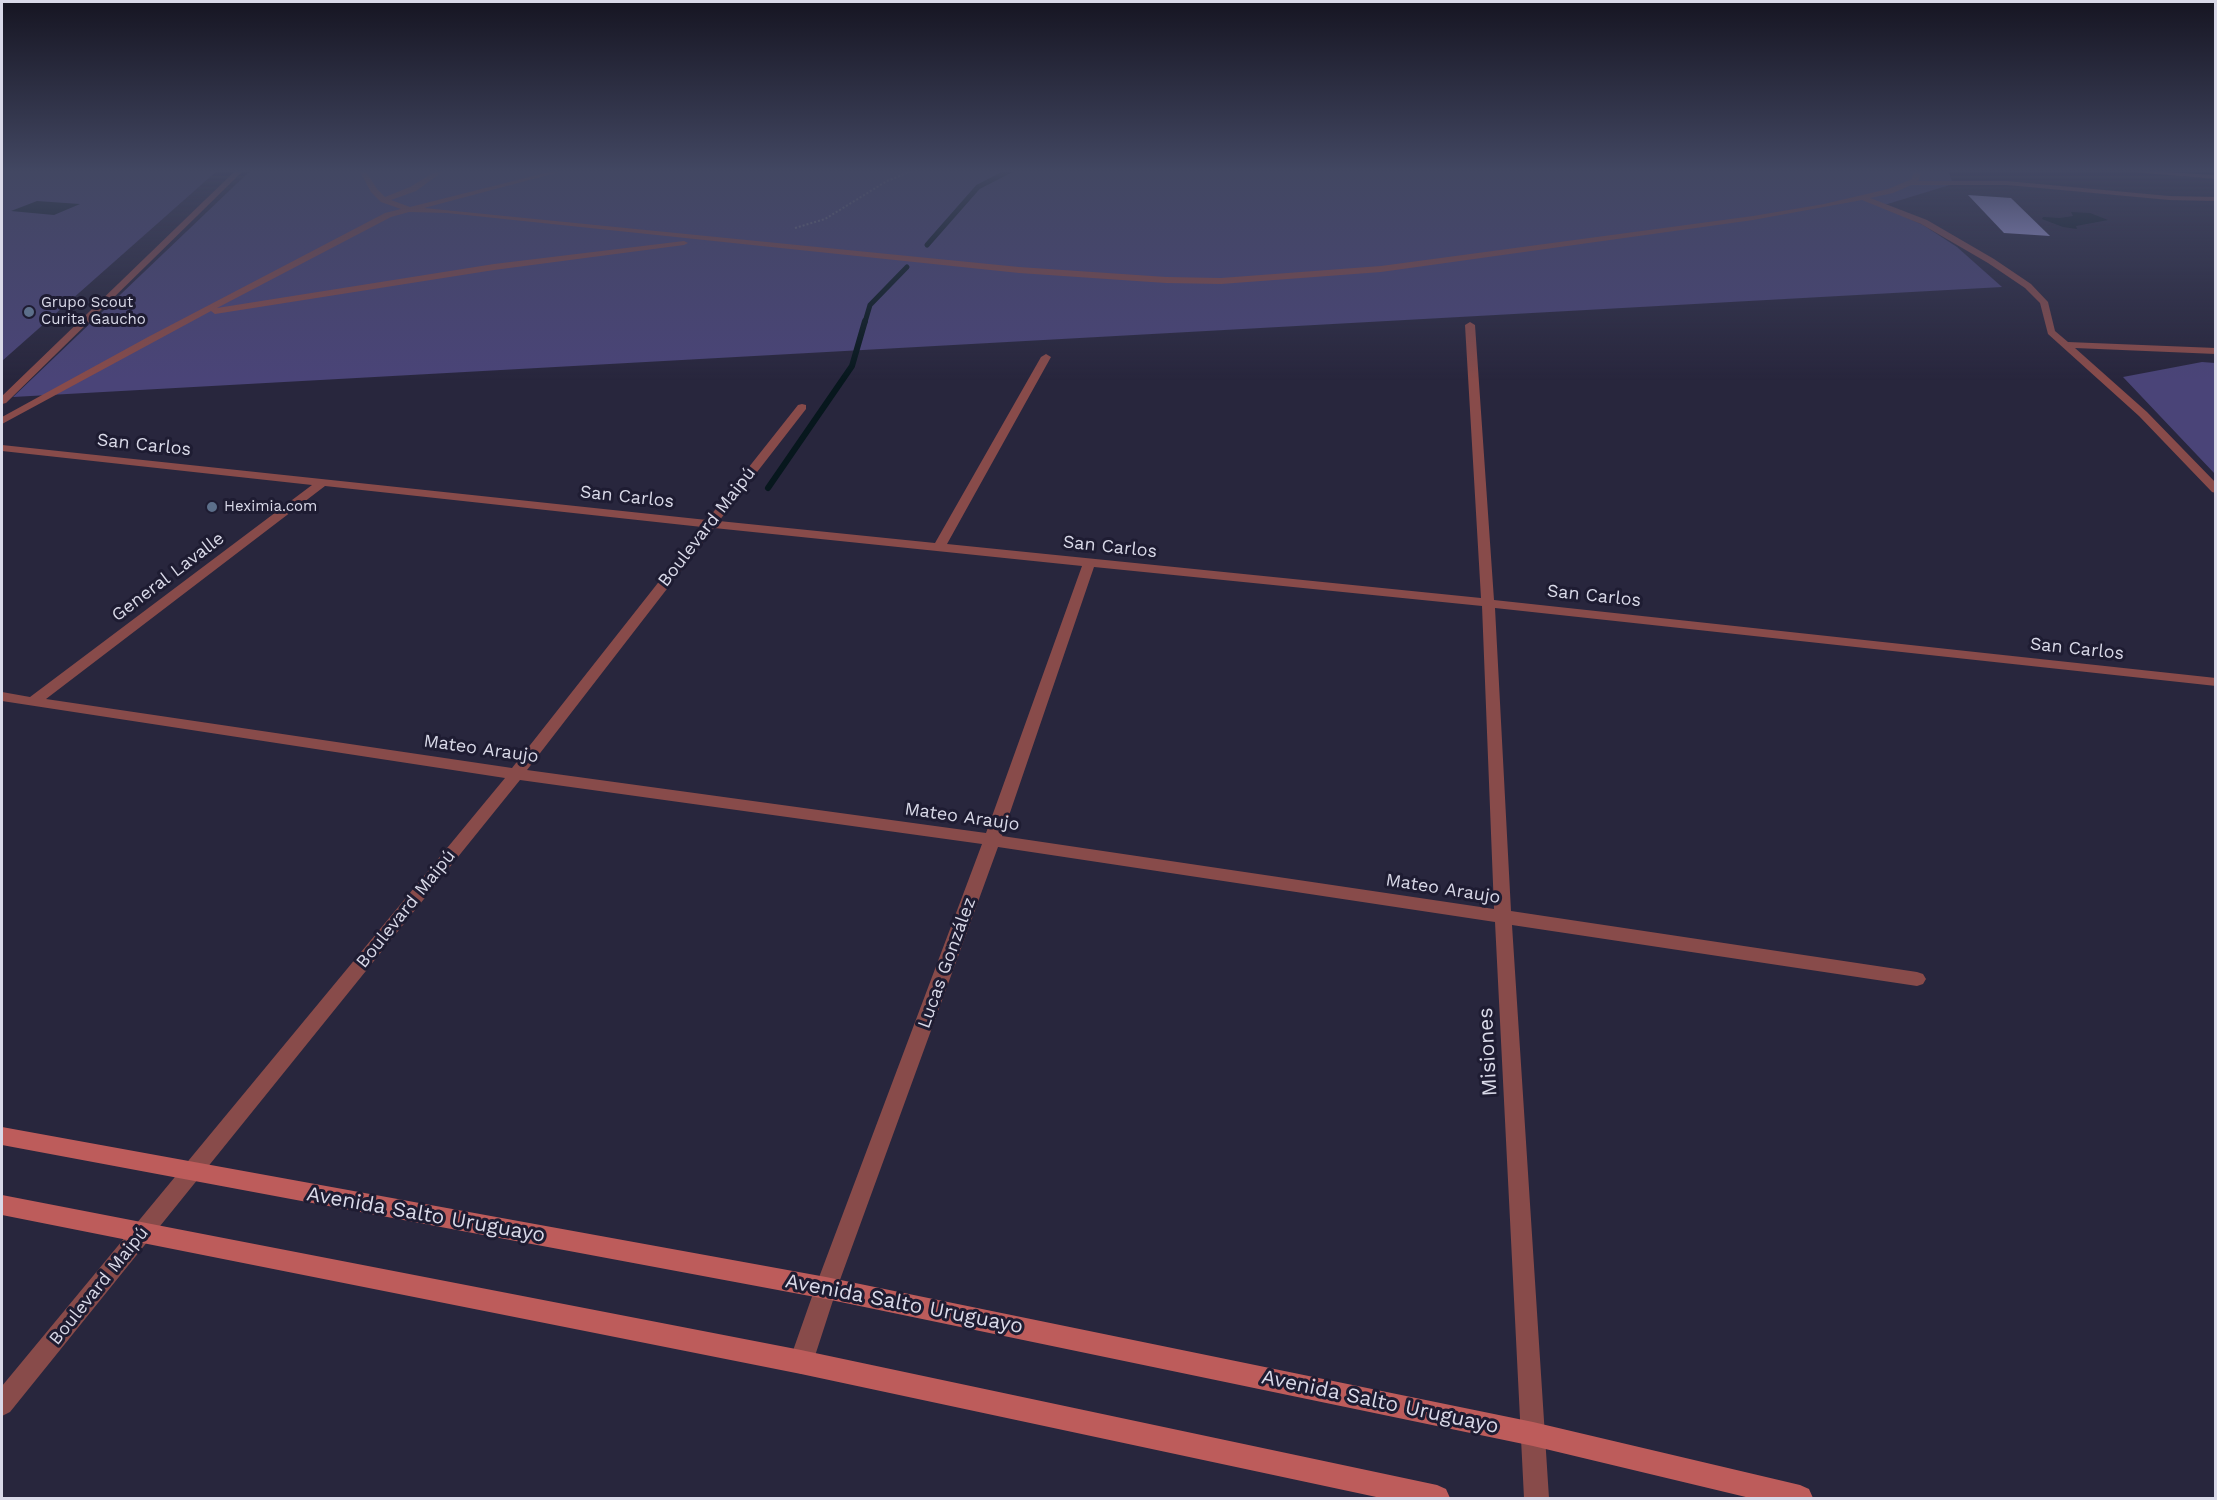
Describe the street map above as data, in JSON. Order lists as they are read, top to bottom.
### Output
{
  "streets": {
    "main road": ["Avenida Salto Uruguayo"],
    "street": [
      "San Carlos",
      "Boulevard Maipú",
      "General Lavalle",
      "Mateo Araujo",
      "Lucas González",
      "Misiones"
    ]
  },
  "crossings": [
    ["San Carlos", "Boulevard Maipú"],
    ["San Carlos", "General Lavalle"],
    ["San Carlos", "Lucas González"],
    ["San Carlos", "Misiones"],
    ["Boulevard Maipú", "Mateo Araujo"],
    ["Boulevard Maipú", "Avenida Salto Uruguayo"],
    ["General Lavalle", "Mateo Araujo"],
    ["Mateo Araujo", "Lucas González"],
    ["Mateo Araujo", "Misiones"],
    ["Lucas González", "Avenida Salto Uruguayo"],
    ["Misiones", "Avenida Salto Uruguayo"]
  ],
  "places": ["Grupo Scout Curita Gaucho", "Heximia.com"]
}
